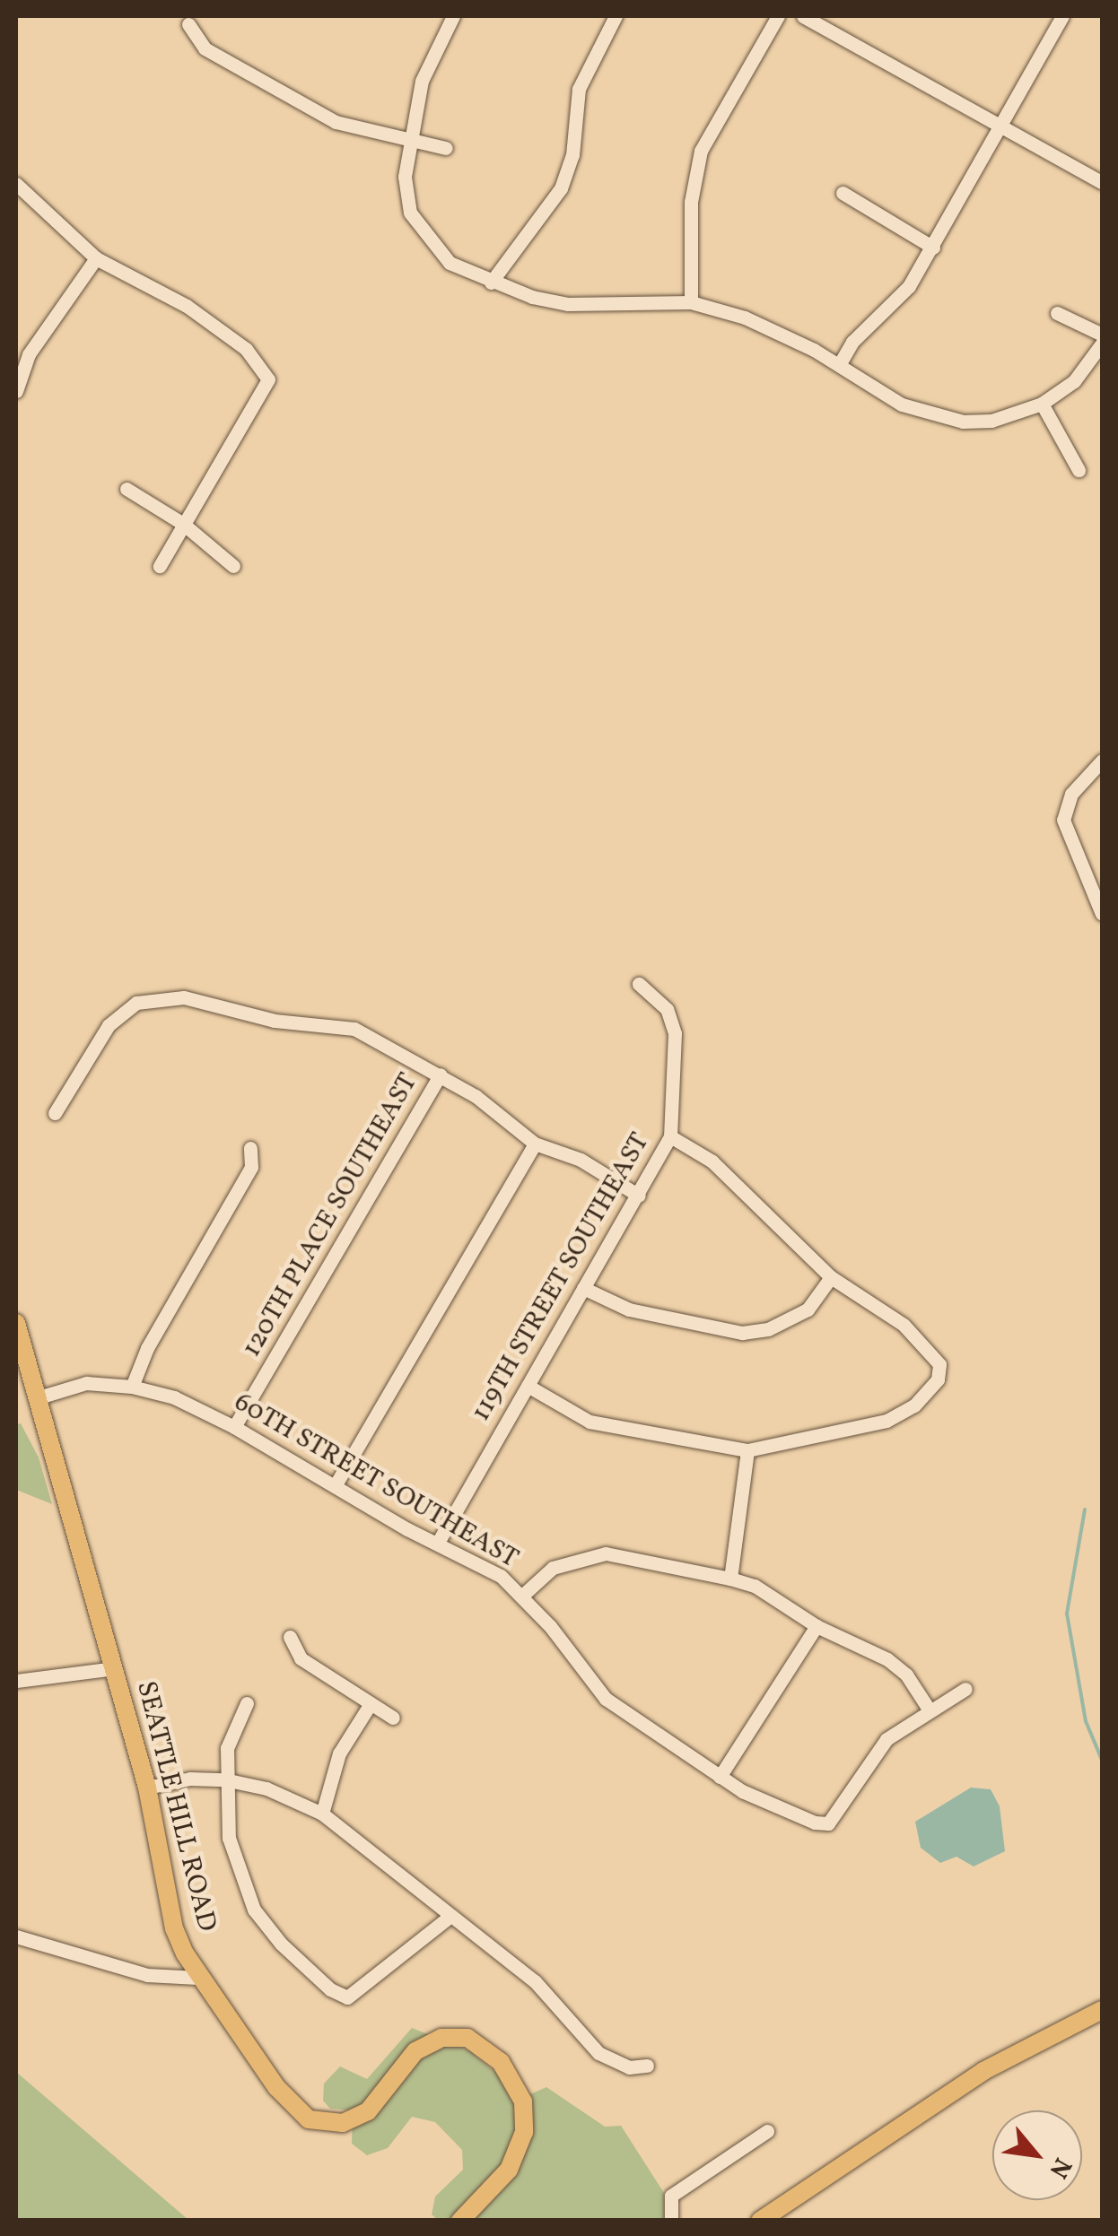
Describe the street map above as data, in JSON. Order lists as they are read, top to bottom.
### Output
{
  "streets": {
    "main road": ["SEATTLE HILL ROAD"],
    "street": ["120TH PLACE SOUTHEAST", "119TH STREET SOUTHEAST", "60TH STREET SOUTHEAST"]
  },
  "crossings": [
    ["120TH PLACE SOUTHEAST", "60TH STREET SOUTHEAST"],
    ["119TH STREET SOUTHEAST", "60TH STREET SOUTHEAST"],
    ["60TH STREET SOUTHEAST", "SEATTLE HILL ROAD"]
  ],
  "north": "bottom right"
}
